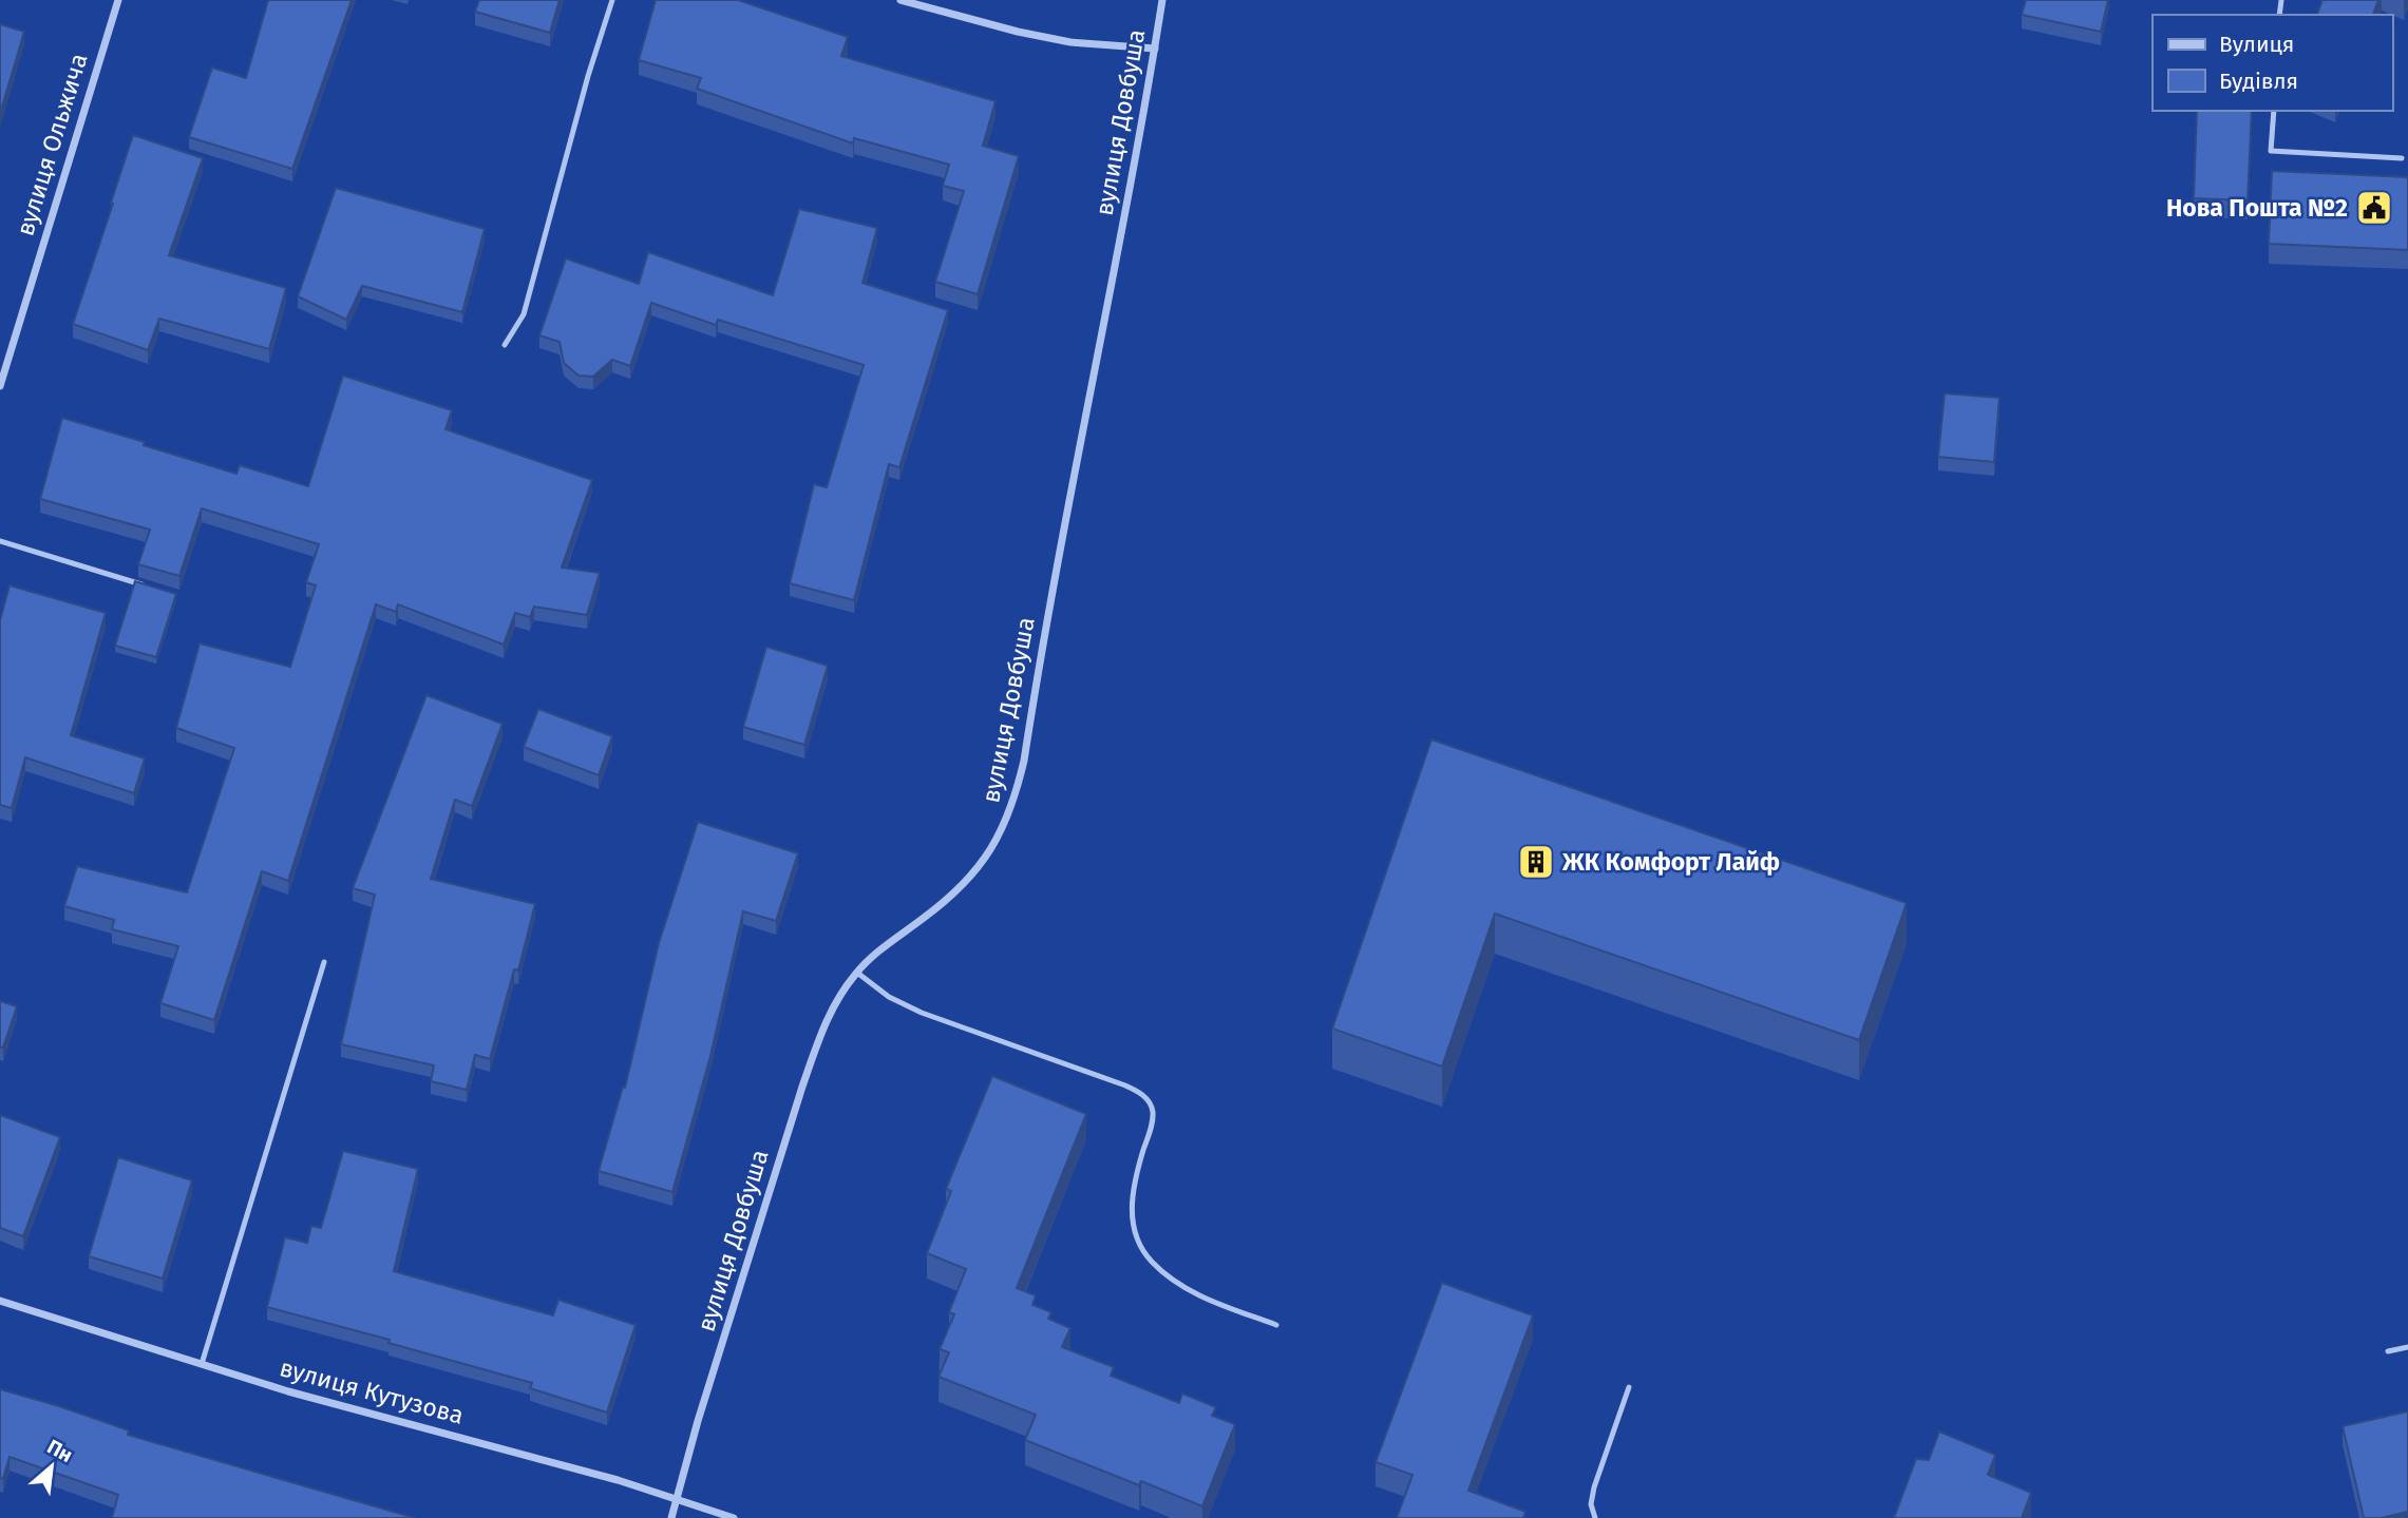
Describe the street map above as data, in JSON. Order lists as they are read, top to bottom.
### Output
{
  "streets": {
    "street": ["вулиця Довбуша", "вулиця Ольжича", "вулиця Кутузова"]
  },
  "crossings": [
    ["вулиця Довбуша", "вулиця Кутузова"]
  ],
  "places": {
    "public building": ["Нова Пошта №2"],
    "building": ["ЖК Комфорт Лайф"]
  },
  "legend": ["Вулиця", "Будівля"],
  "north": "top right"
}
